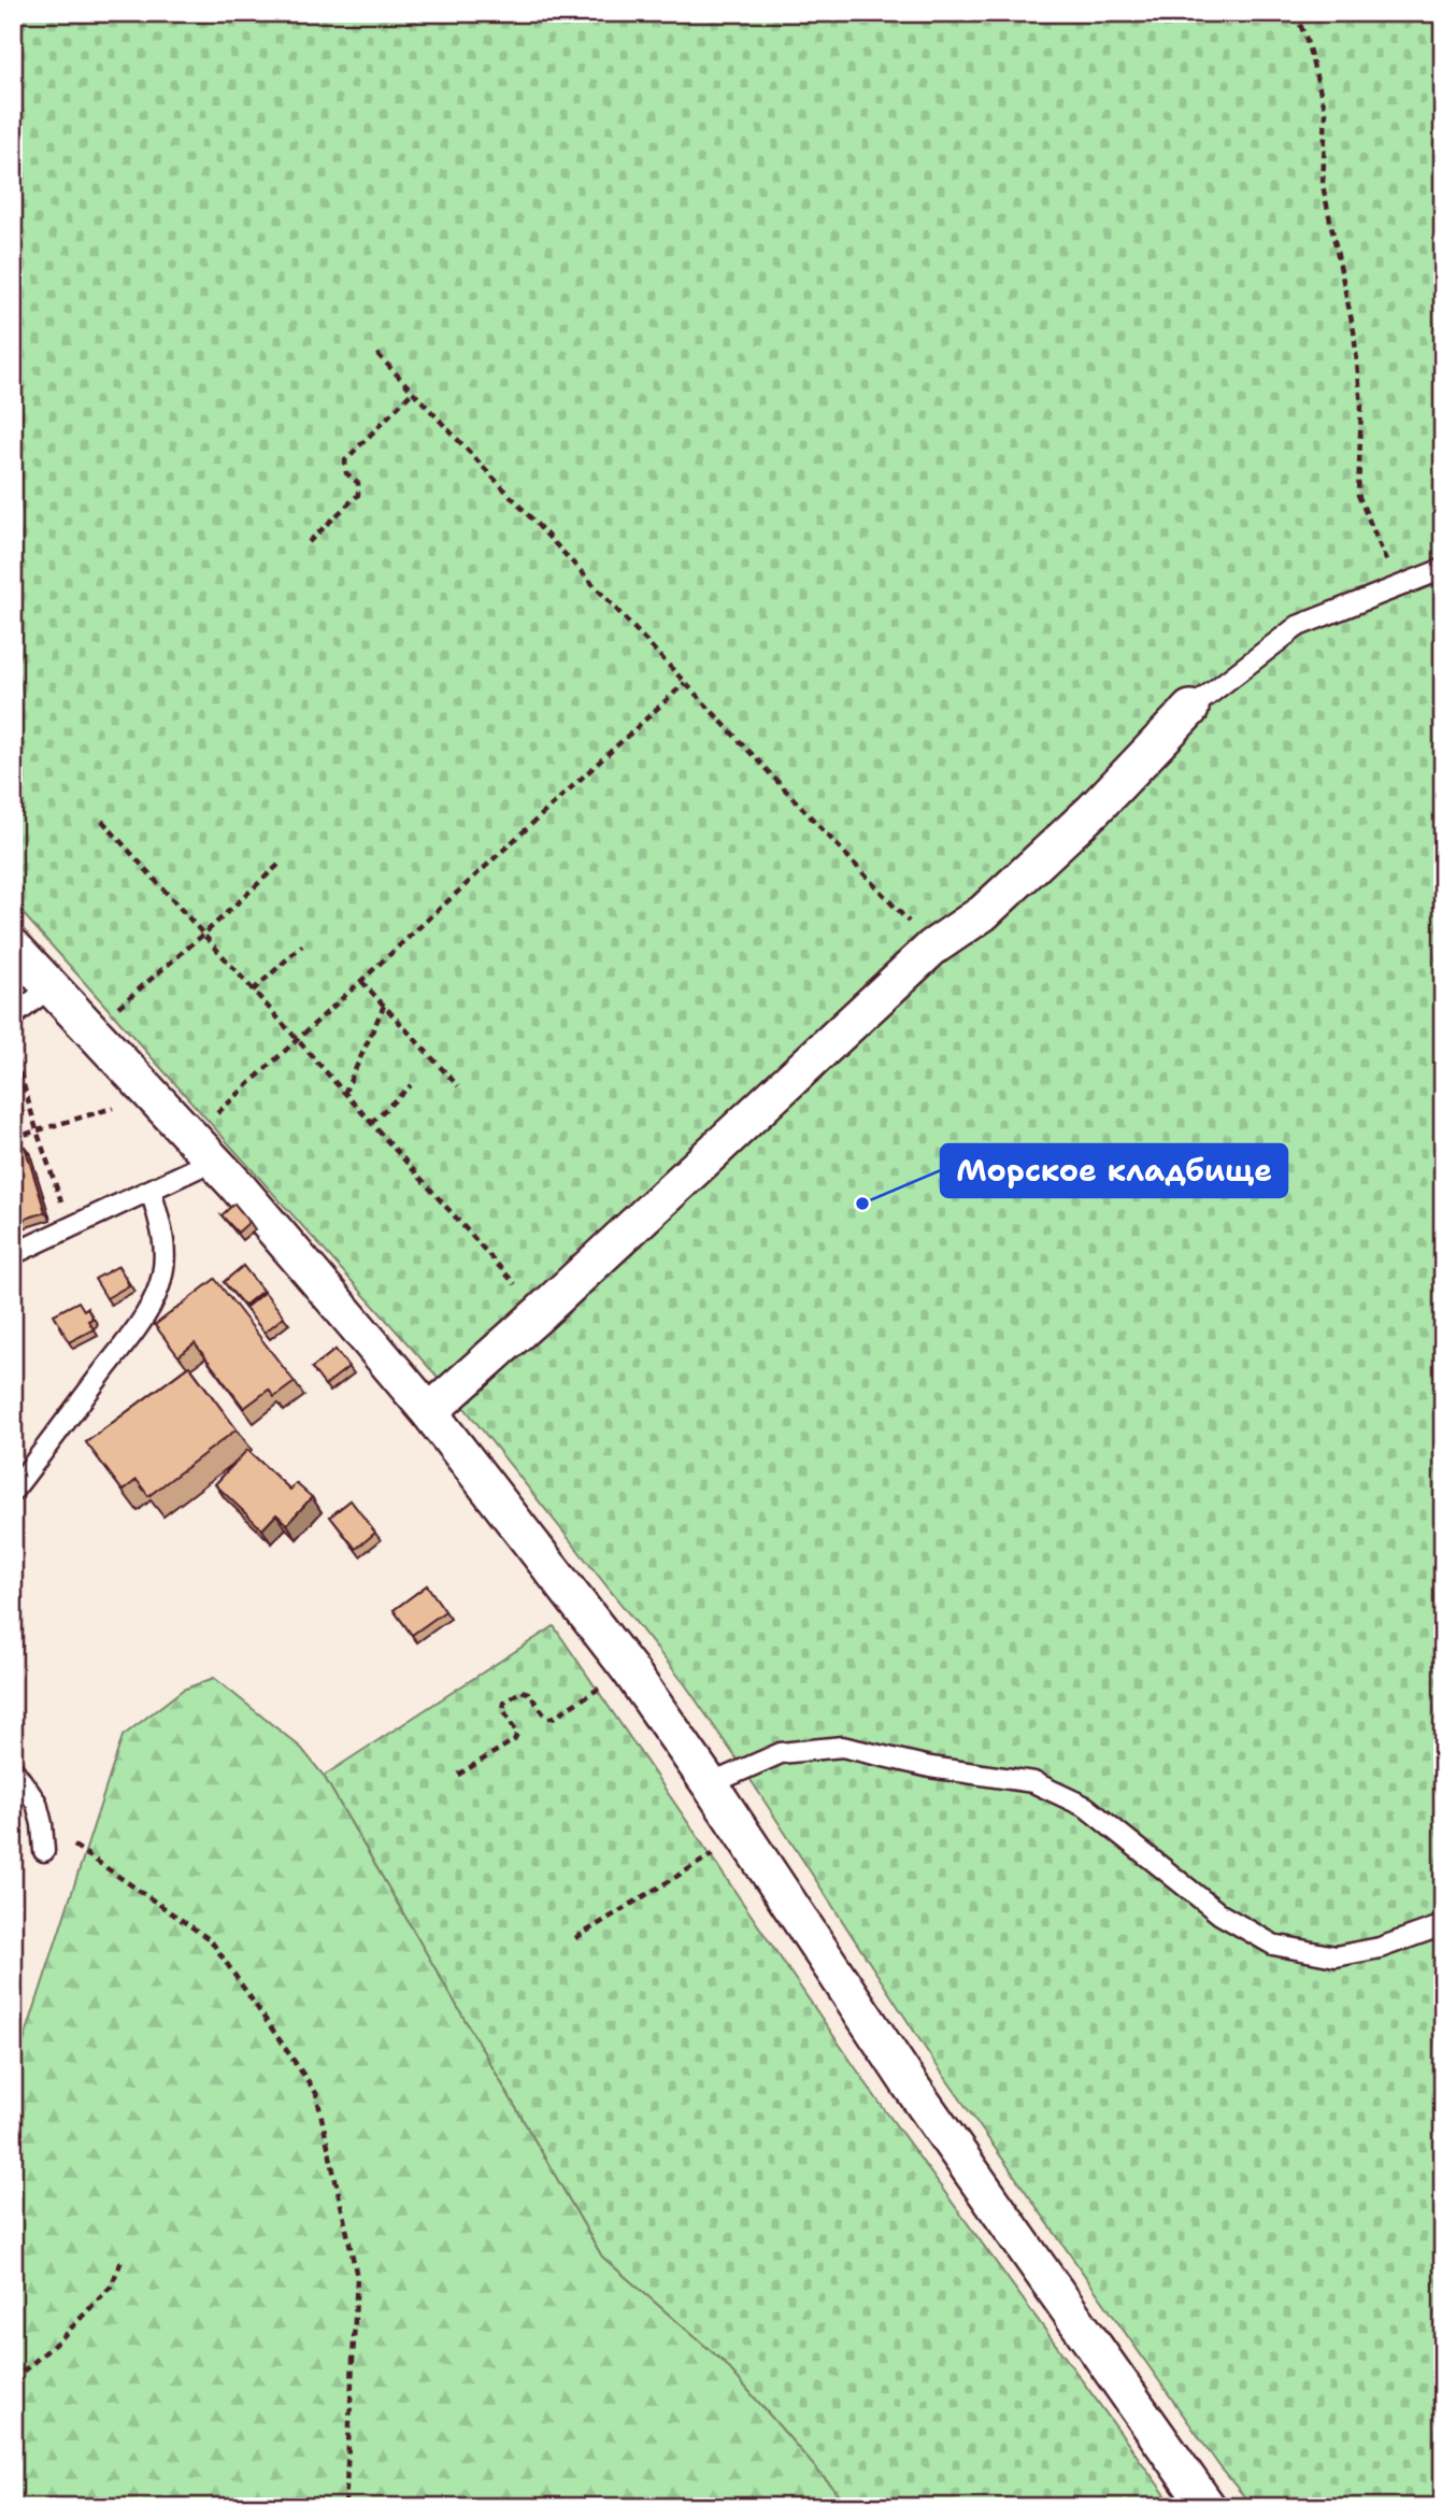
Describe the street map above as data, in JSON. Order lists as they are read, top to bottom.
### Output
{
  "places": ["Морское кладбище"]
}
